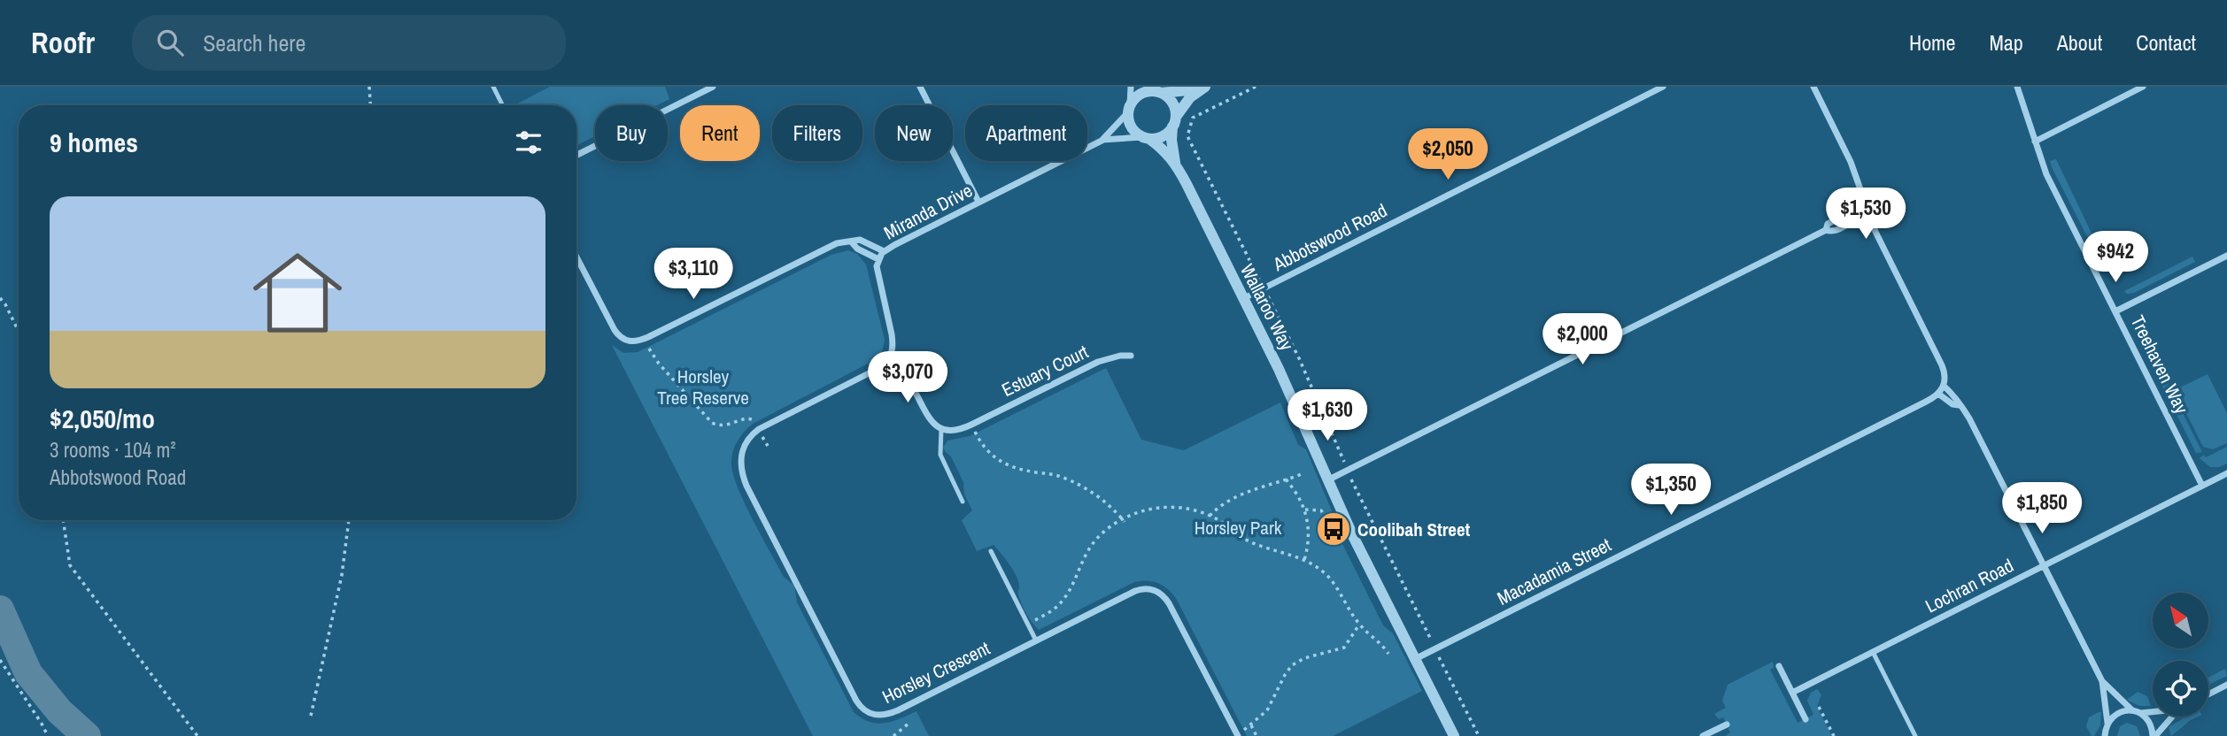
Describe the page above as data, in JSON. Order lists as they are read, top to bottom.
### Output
{
  "streets": {
    "street": [
      "Miranda Drive",
      "Abbotswood Road",
      "Wallaroo Way",
      "Treehaven Way",
      "Estuary Court",
      "Macadamia Street",
      "Lochran Road",
      "Horsley Crescent"
    ]
  },
  "crossings": [
    ["Miranda Drive", "Wallaroo Way"],
    ["Miranda Drive", "Horsley Crescent"],
    ["Abbotswood Road", "Wallaroo Way"],
    ["Wallaroo Way", "Macadamia Street"],
    ["Treehaven Way", "Lochran Road"]
  ],
  "parks": ["Horsley Tree Reserve", "Horsley Park"],
  "places": {
    "bus stop": ["Coolibah Street"]
  },
  "north": "top left",
  "page": {
    "header": "Roofr",
    "search": "Search here",
    "nav": [
      "Home",
      "Map",
      "About",
      "Contact"
    ],
    "chip": [
      "Buy",
      "Rent",
      "Filters",
      "New",
      "Apartment"
    ],
    "heading": "9 homes",
    "price": [
      "$2,050",
      "$1,530",
      "$942",
      "$3,110",
      "$2,000",
      "$3,070",
      "$1,630",
      "$1,350",
      "$1,850"
    ],
    "list": [
      {
        "name": "$2,050/mo",
        "note": "3 rooms · 104 m² · Abbotswood Road"
      }
    ]
  }
}
